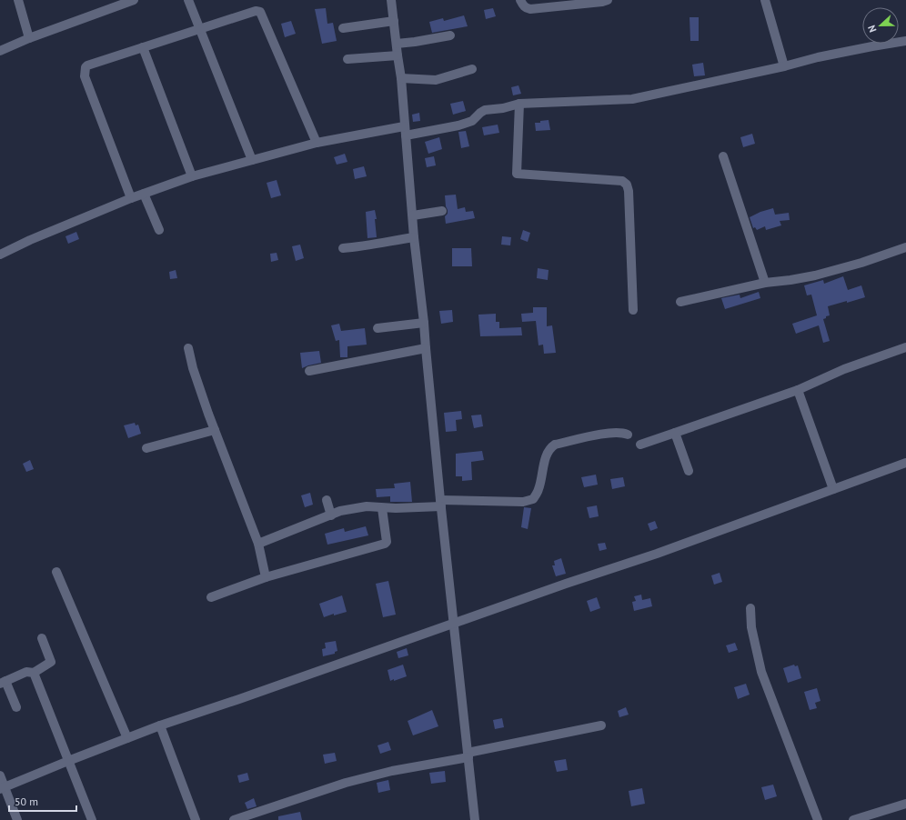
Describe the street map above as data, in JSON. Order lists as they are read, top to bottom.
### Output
{
  "scale_bar": "50 m",
  "north": "left"
}
